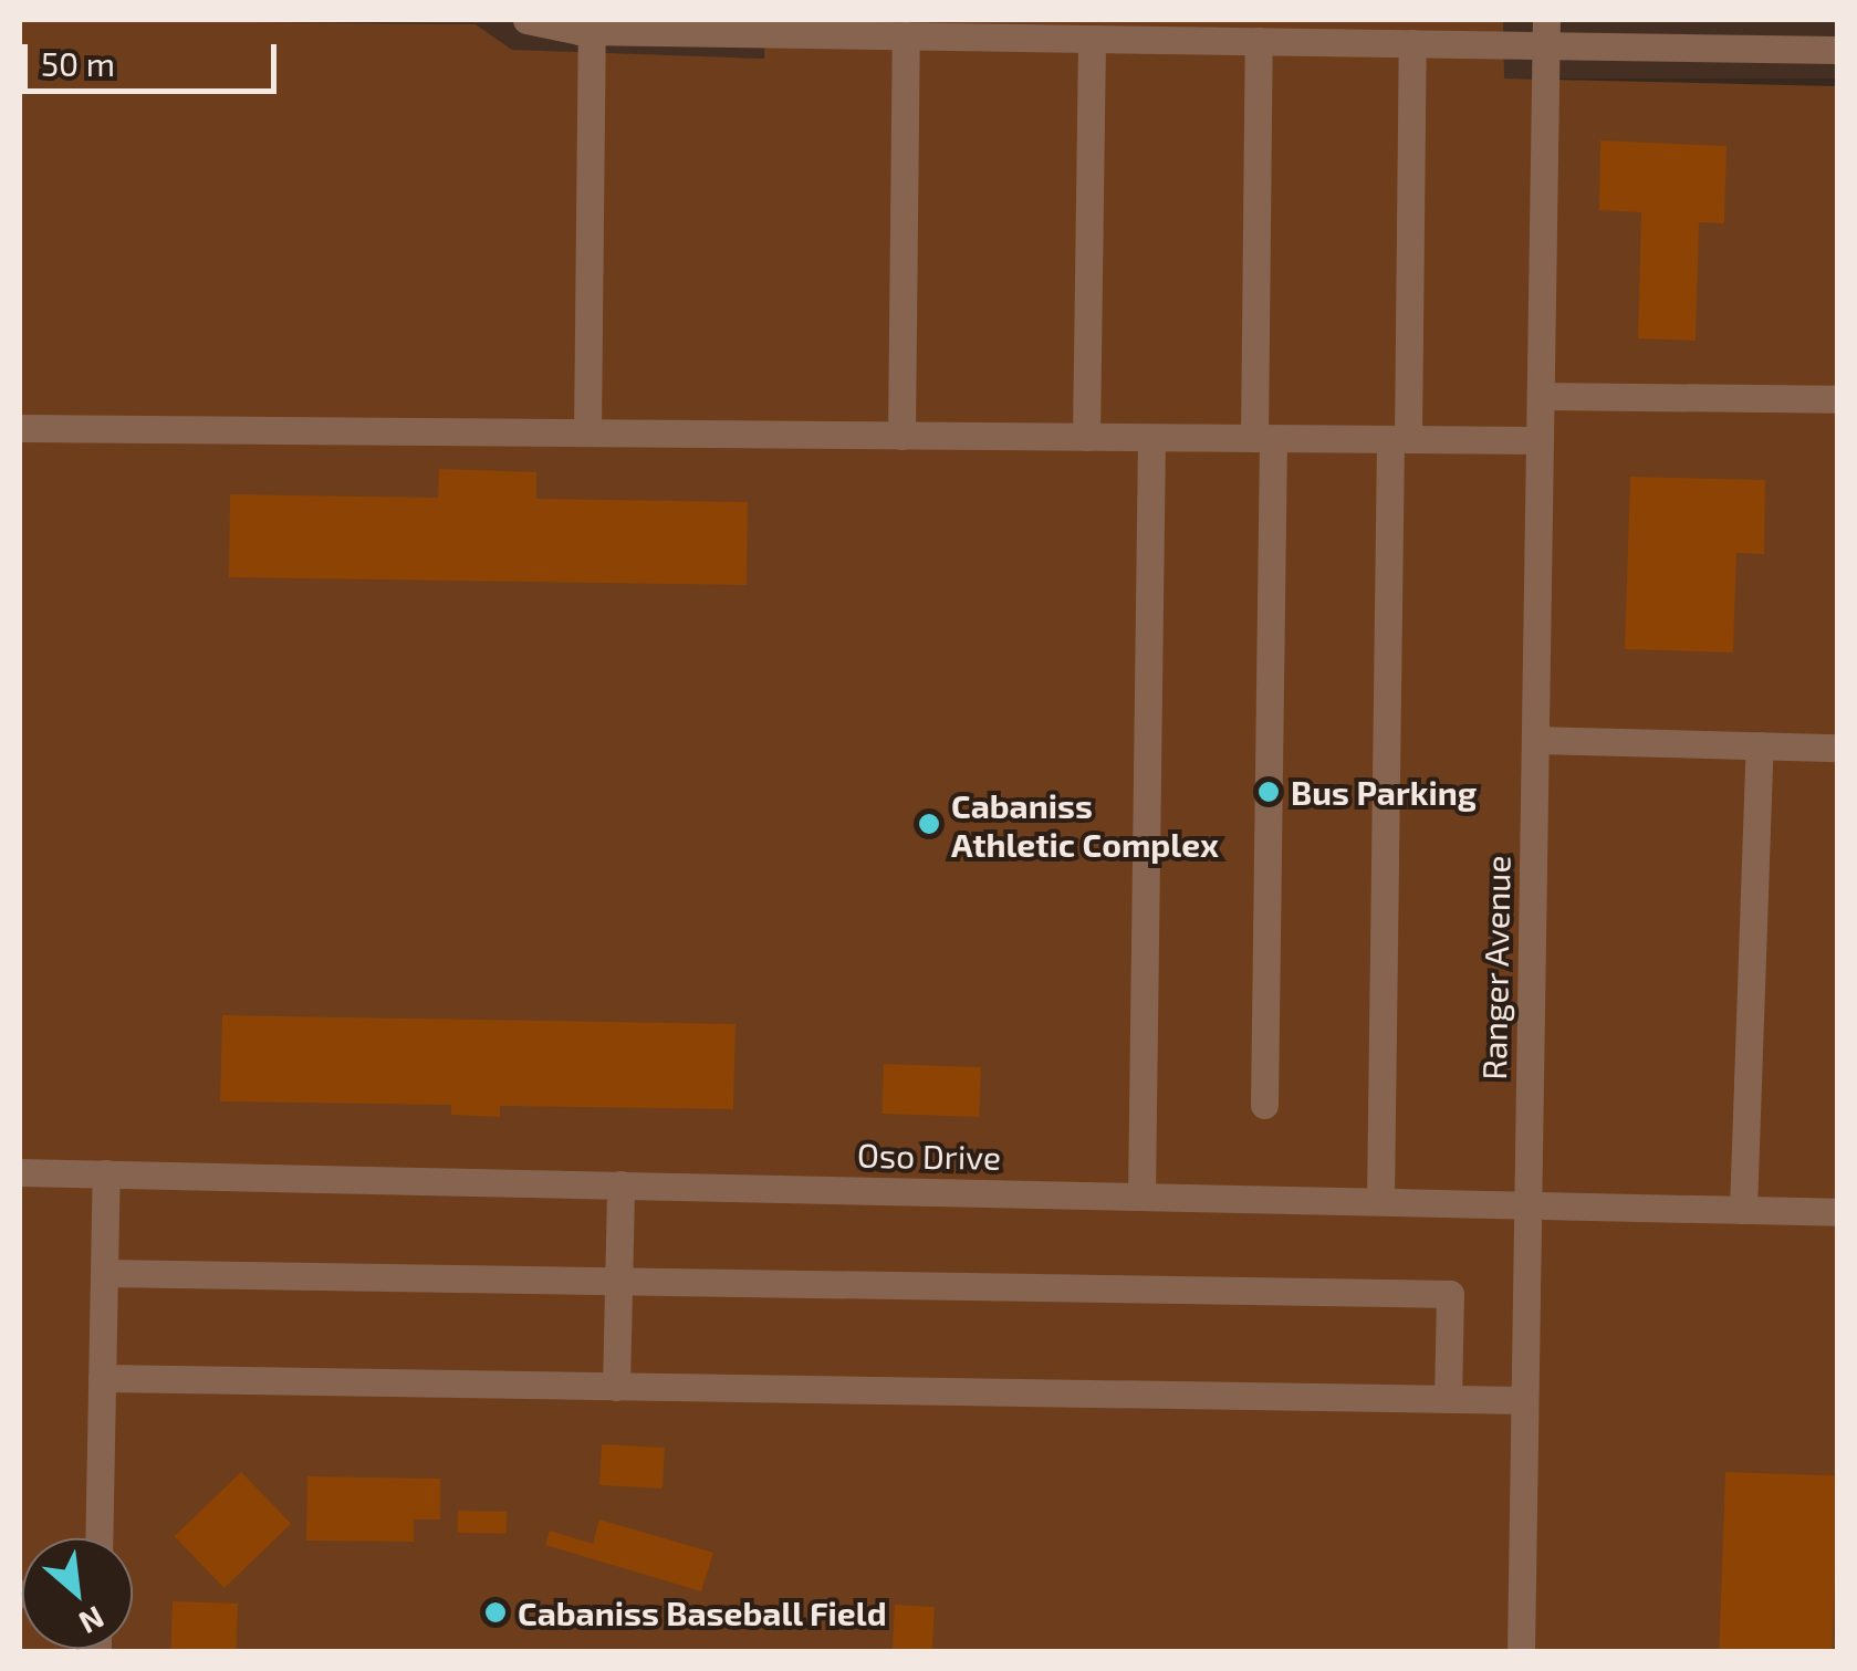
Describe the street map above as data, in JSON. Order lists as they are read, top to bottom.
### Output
{
  "streets": {
    "street": ["Ranger Avenue", "Oso Drive"]
  },
  "crossings": [
    ["Ranger Avenue", "Oso Drive"]
  ],
  "places": ["Bus Parking", "Cabaniss Athletic Complex", "Cabaniss Baseball Field"],
  "scale_bar": "50 m",
  "north": "bottom right"
}
